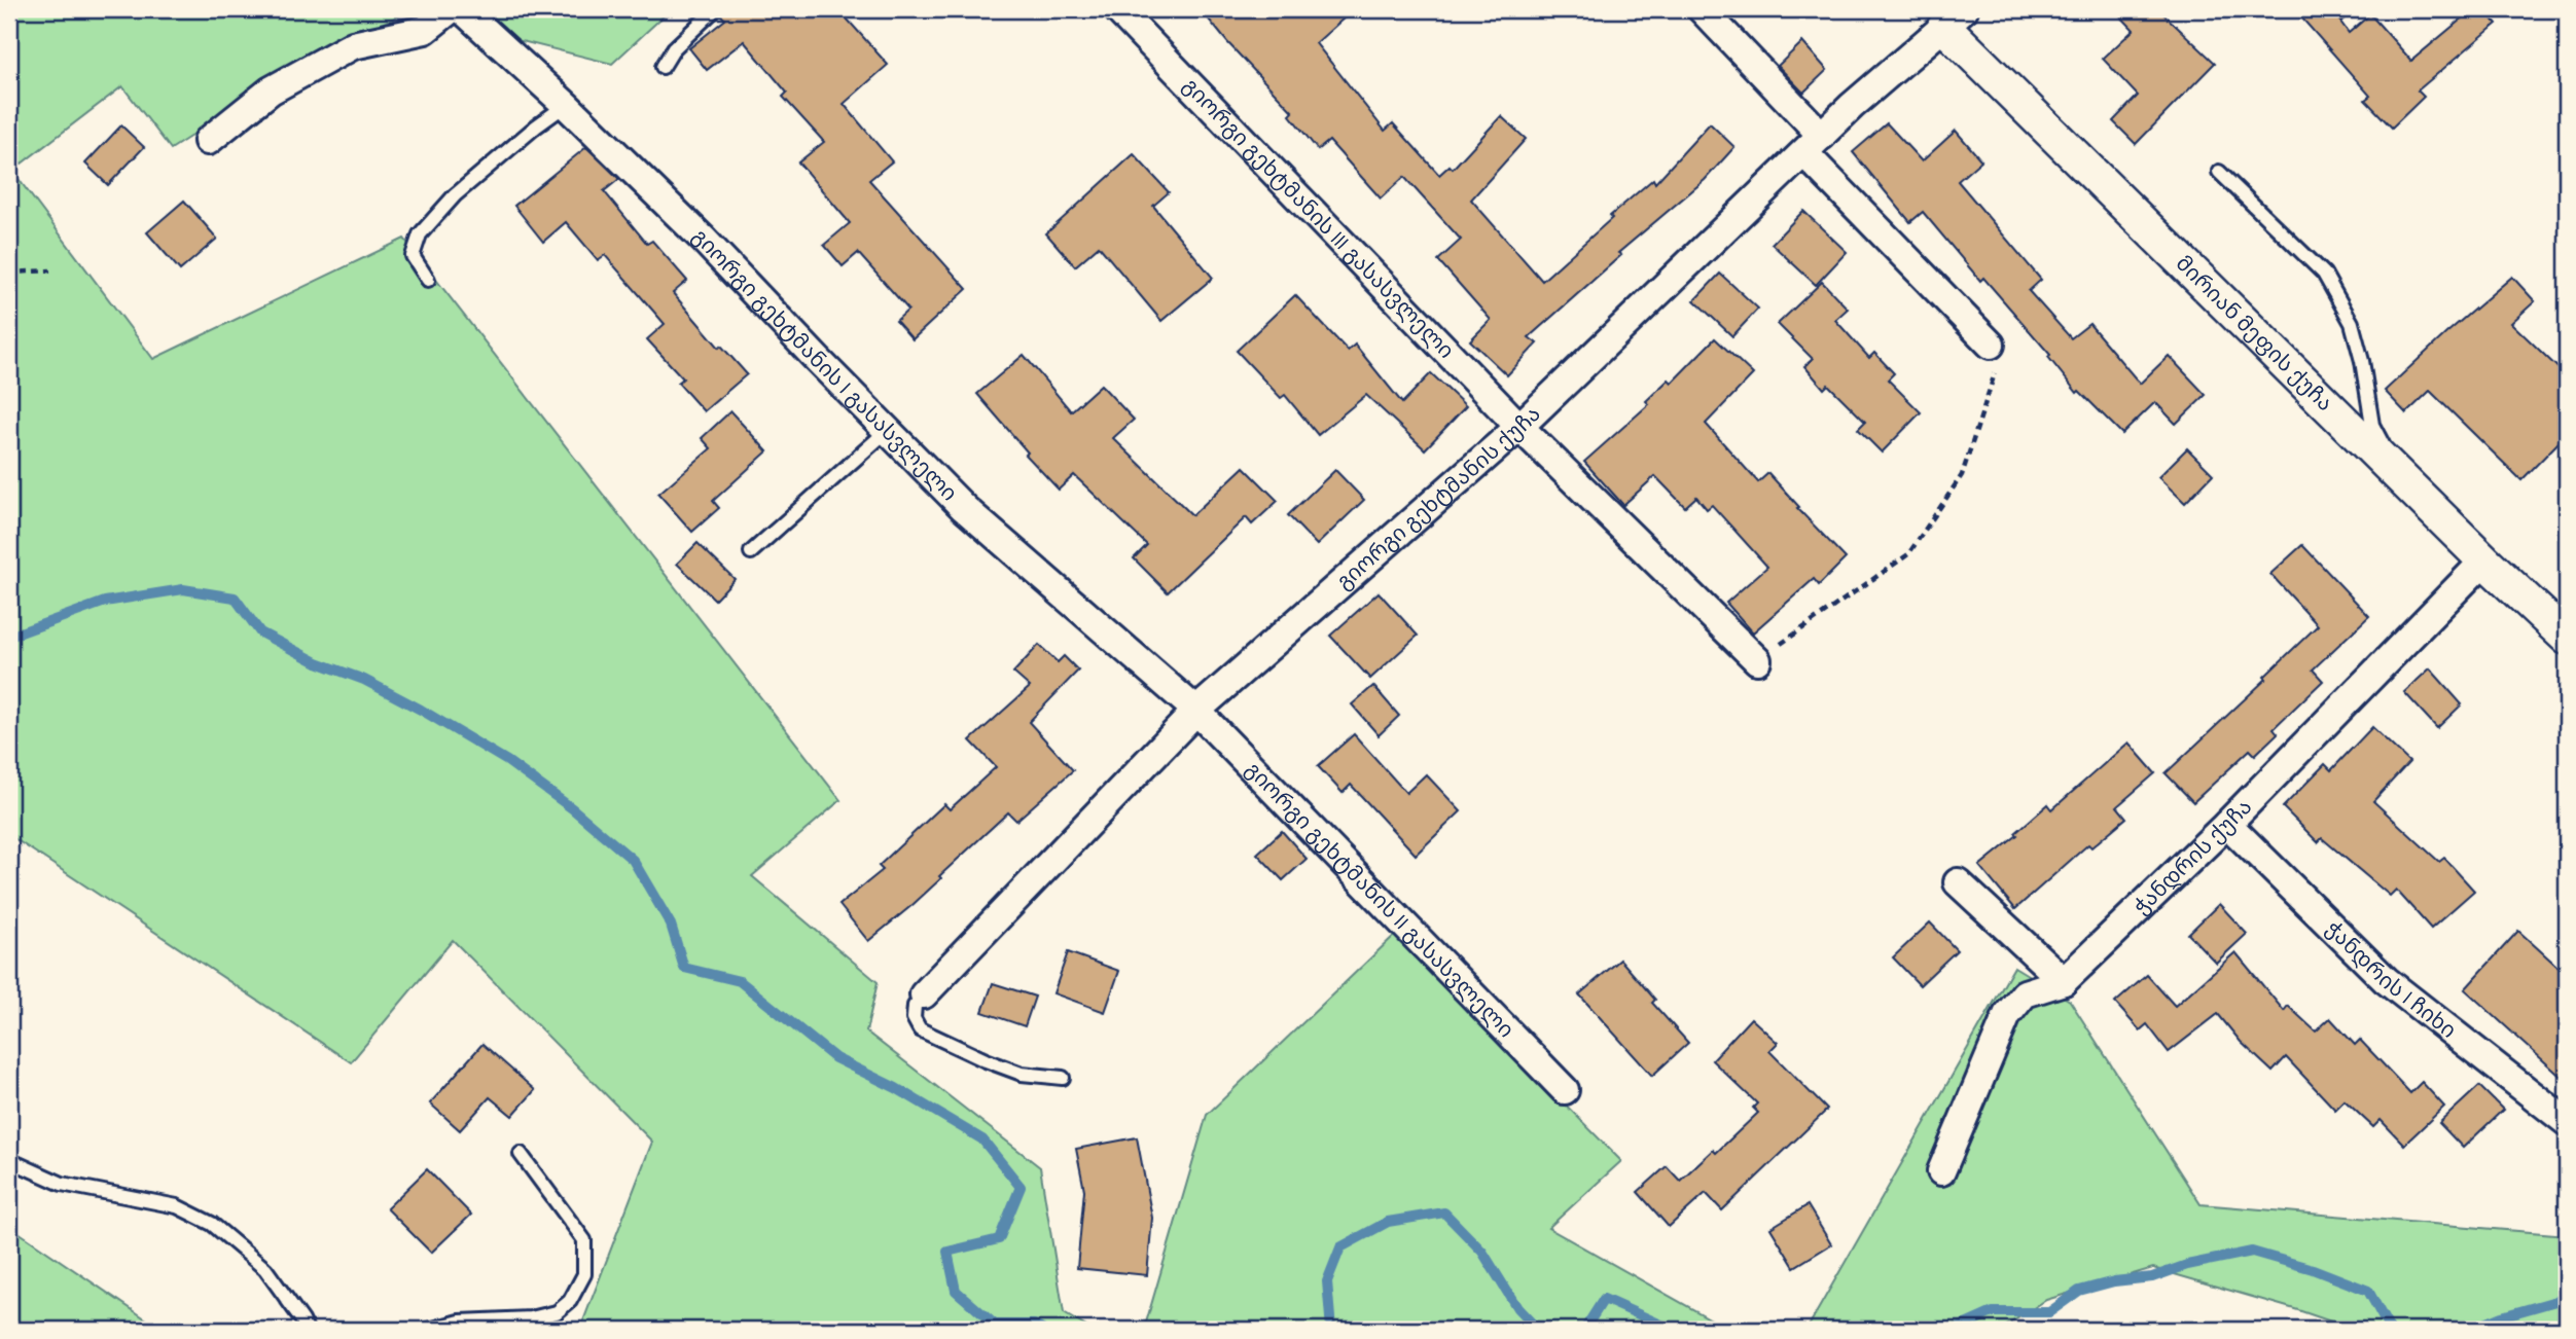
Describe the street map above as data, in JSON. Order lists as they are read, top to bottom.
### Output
{
  "streets": {
    "street": [
      "გიორგი გეხტმანის III გასასვლელი",
      "მირიან მეფის ქუჩა",
      "გიორგი გეხტმანის I გასასვლელი",
      "გიორგი გეხტმანის ქუჩა",
      "ჭანდრის ქუჩა",
      "გიორგი გეხტმანის II გასასვლელი",
      "ჭანდრის I ჩიხი"
    ]
  },
  "crossings": [
    ["გიორგი გეხტმანის III გასასვლელი", "გიორგი გეხტმანის ქუჩა"],
    ["მირიან მეფის ქუჩა", "გიორგი გეხტმანის ქუჩა"],
    ["მირიან მეფის ქუჩა", "ჭანდრის ქუჩა"],
    ["გიორგი გეხტმანის I გასასვლელი", "გიორგი გეხტმანის ქუჩა"],
    ["გიორგი გეხტმანის I გასასვლელი", "გიორგი გეხტმანის II გასასვლელი"],
    ["გიორგი გეხტმანის ქუჩა", "გიორგი გეხტმანის II გასასვლელი"],
    ["ჭანდრის ქუჩა", "ჭანდრის I ჩიხი"]
  ]
}
